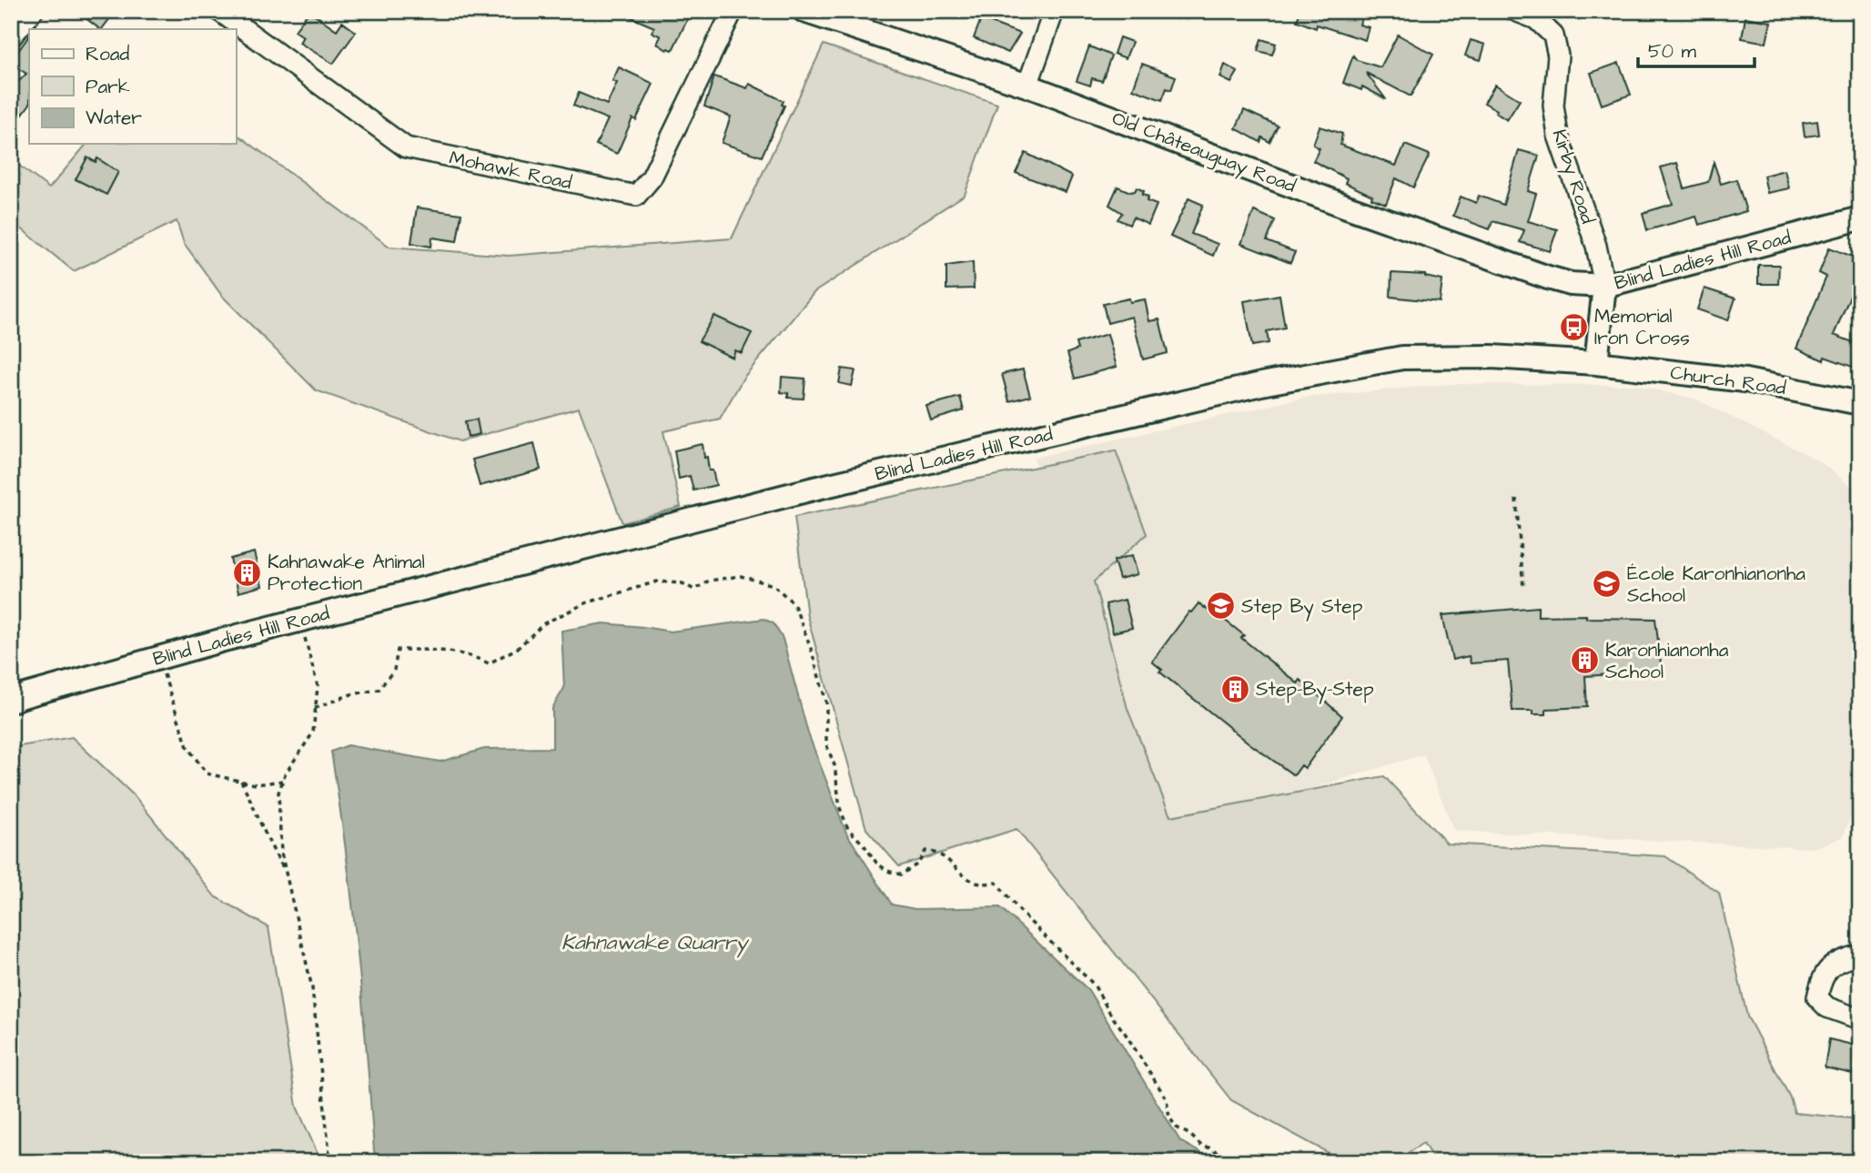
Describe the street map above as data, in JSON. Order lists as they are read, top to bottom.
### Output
{
  "streets": {
    "street": [
      "Old Châteauguay Road",
      "Mohawk Road",
      "Kirby Road",
      "Blind Ladies Hill Road",
      "Church Road"
    ]
  },
  "crossings": [
    ["Old Châteauguay Road", "Kirby Road"],
    ["Old Châteauguay Road", "Blind Ladies Hill Road"],
    ["Kirby Road", "Blind Ladies Hill Road"],
    ["Blind Ladies Hill Road", "Church Road"]
  ],
  "water": ["Kahnawake Quarry"],
  "places": {
    "bus stop": ["Memorial Iron Cross"],
    "building": ["Kahnawake Animal Protection", "Karonhianonha School", "Step-By-Step"],
    "school or university": ["École Karonhianonha School", "Step By Step"]
  },
  "legend": ["Road", "Park", "Water"],
  "scale_bar": "50 m"
}
